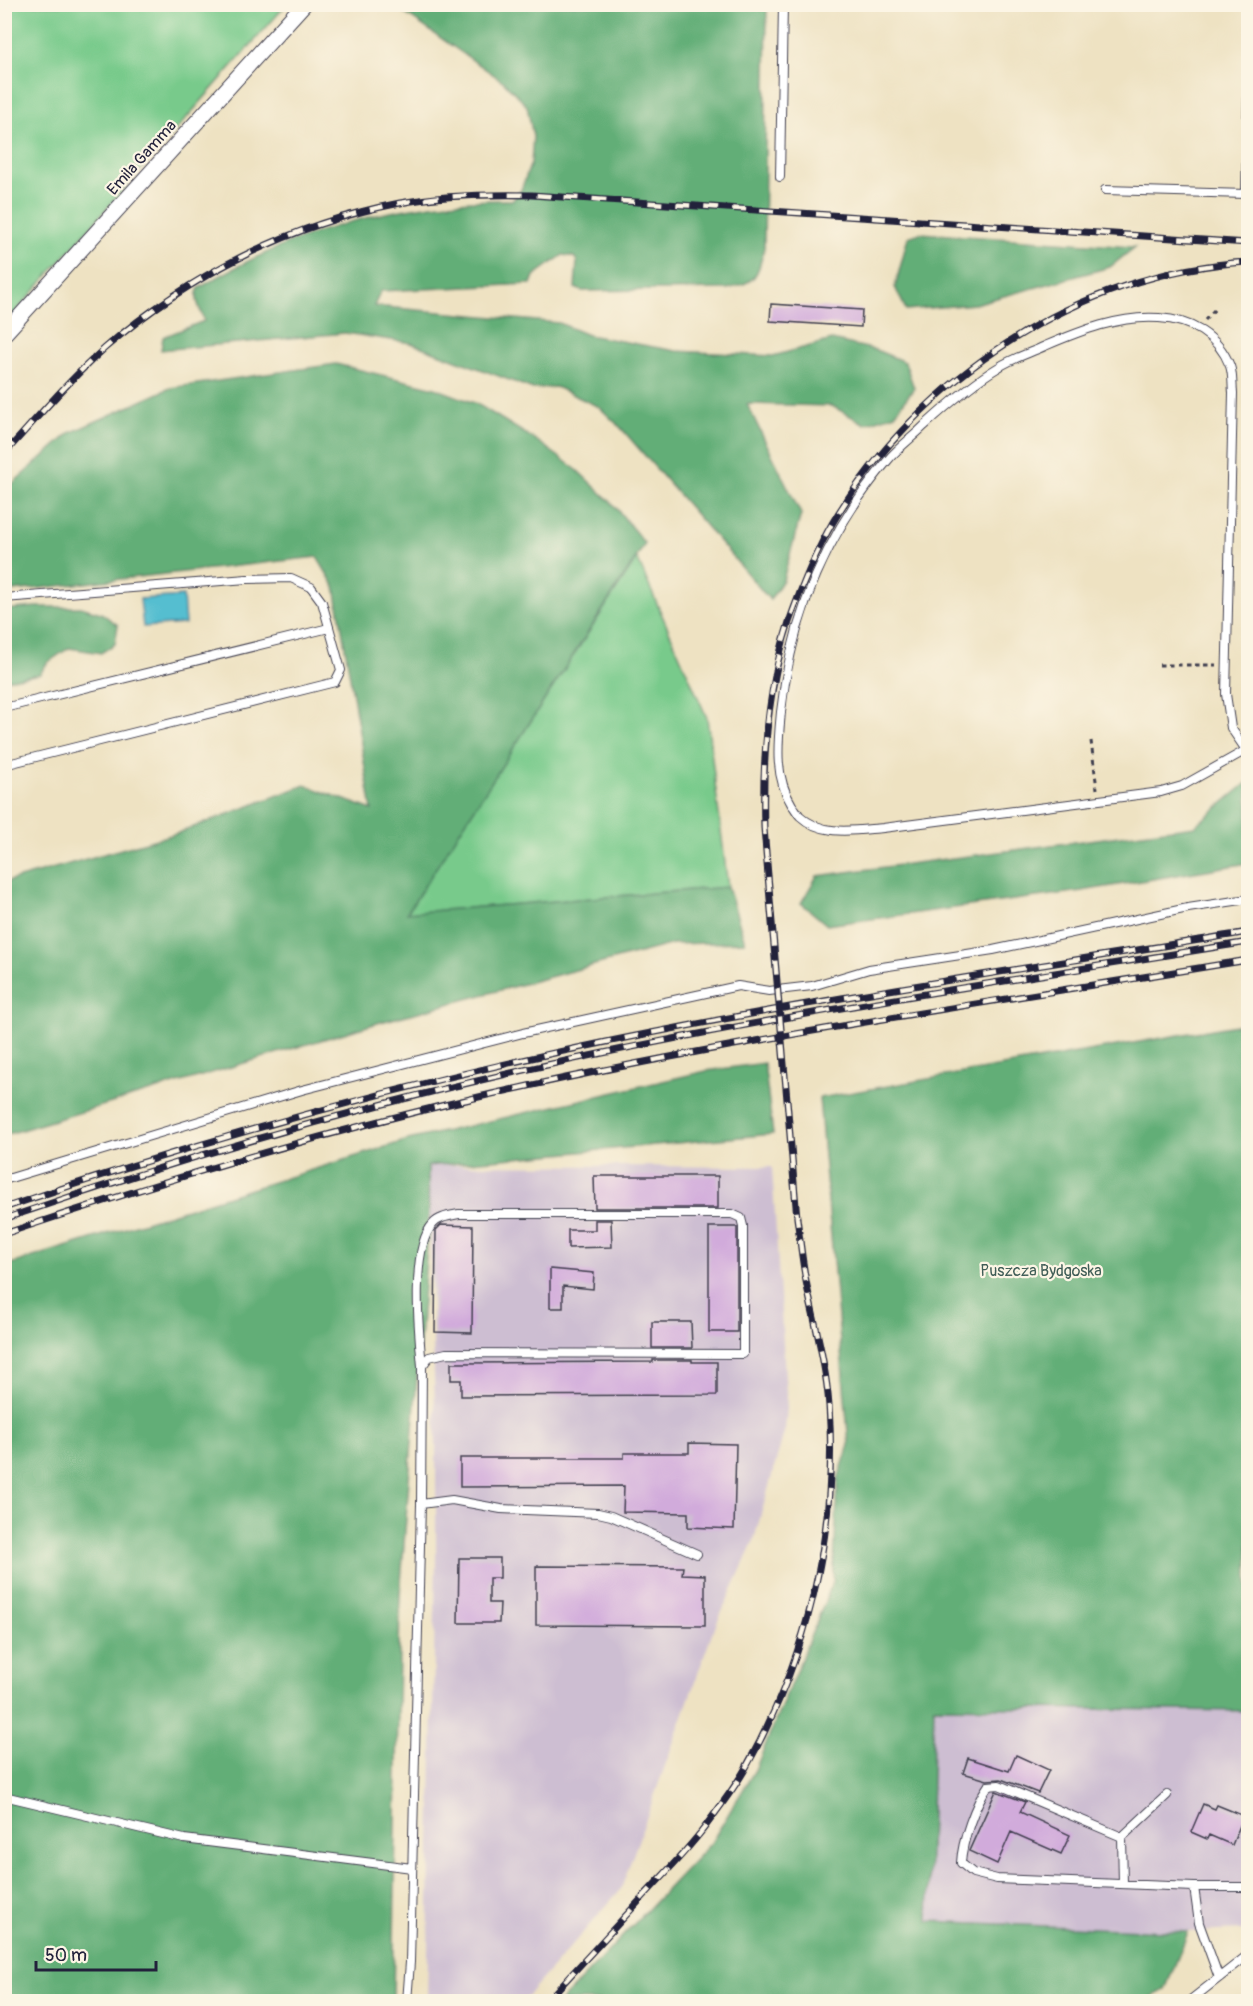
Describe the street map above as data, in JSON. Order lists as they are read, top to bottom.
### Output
{
  "streets": {
    "street": ["Emila Gamma"]
  },
  "parks": ["Puszcza Bydgoska"],
  "scale_bar": "50 m"
}
